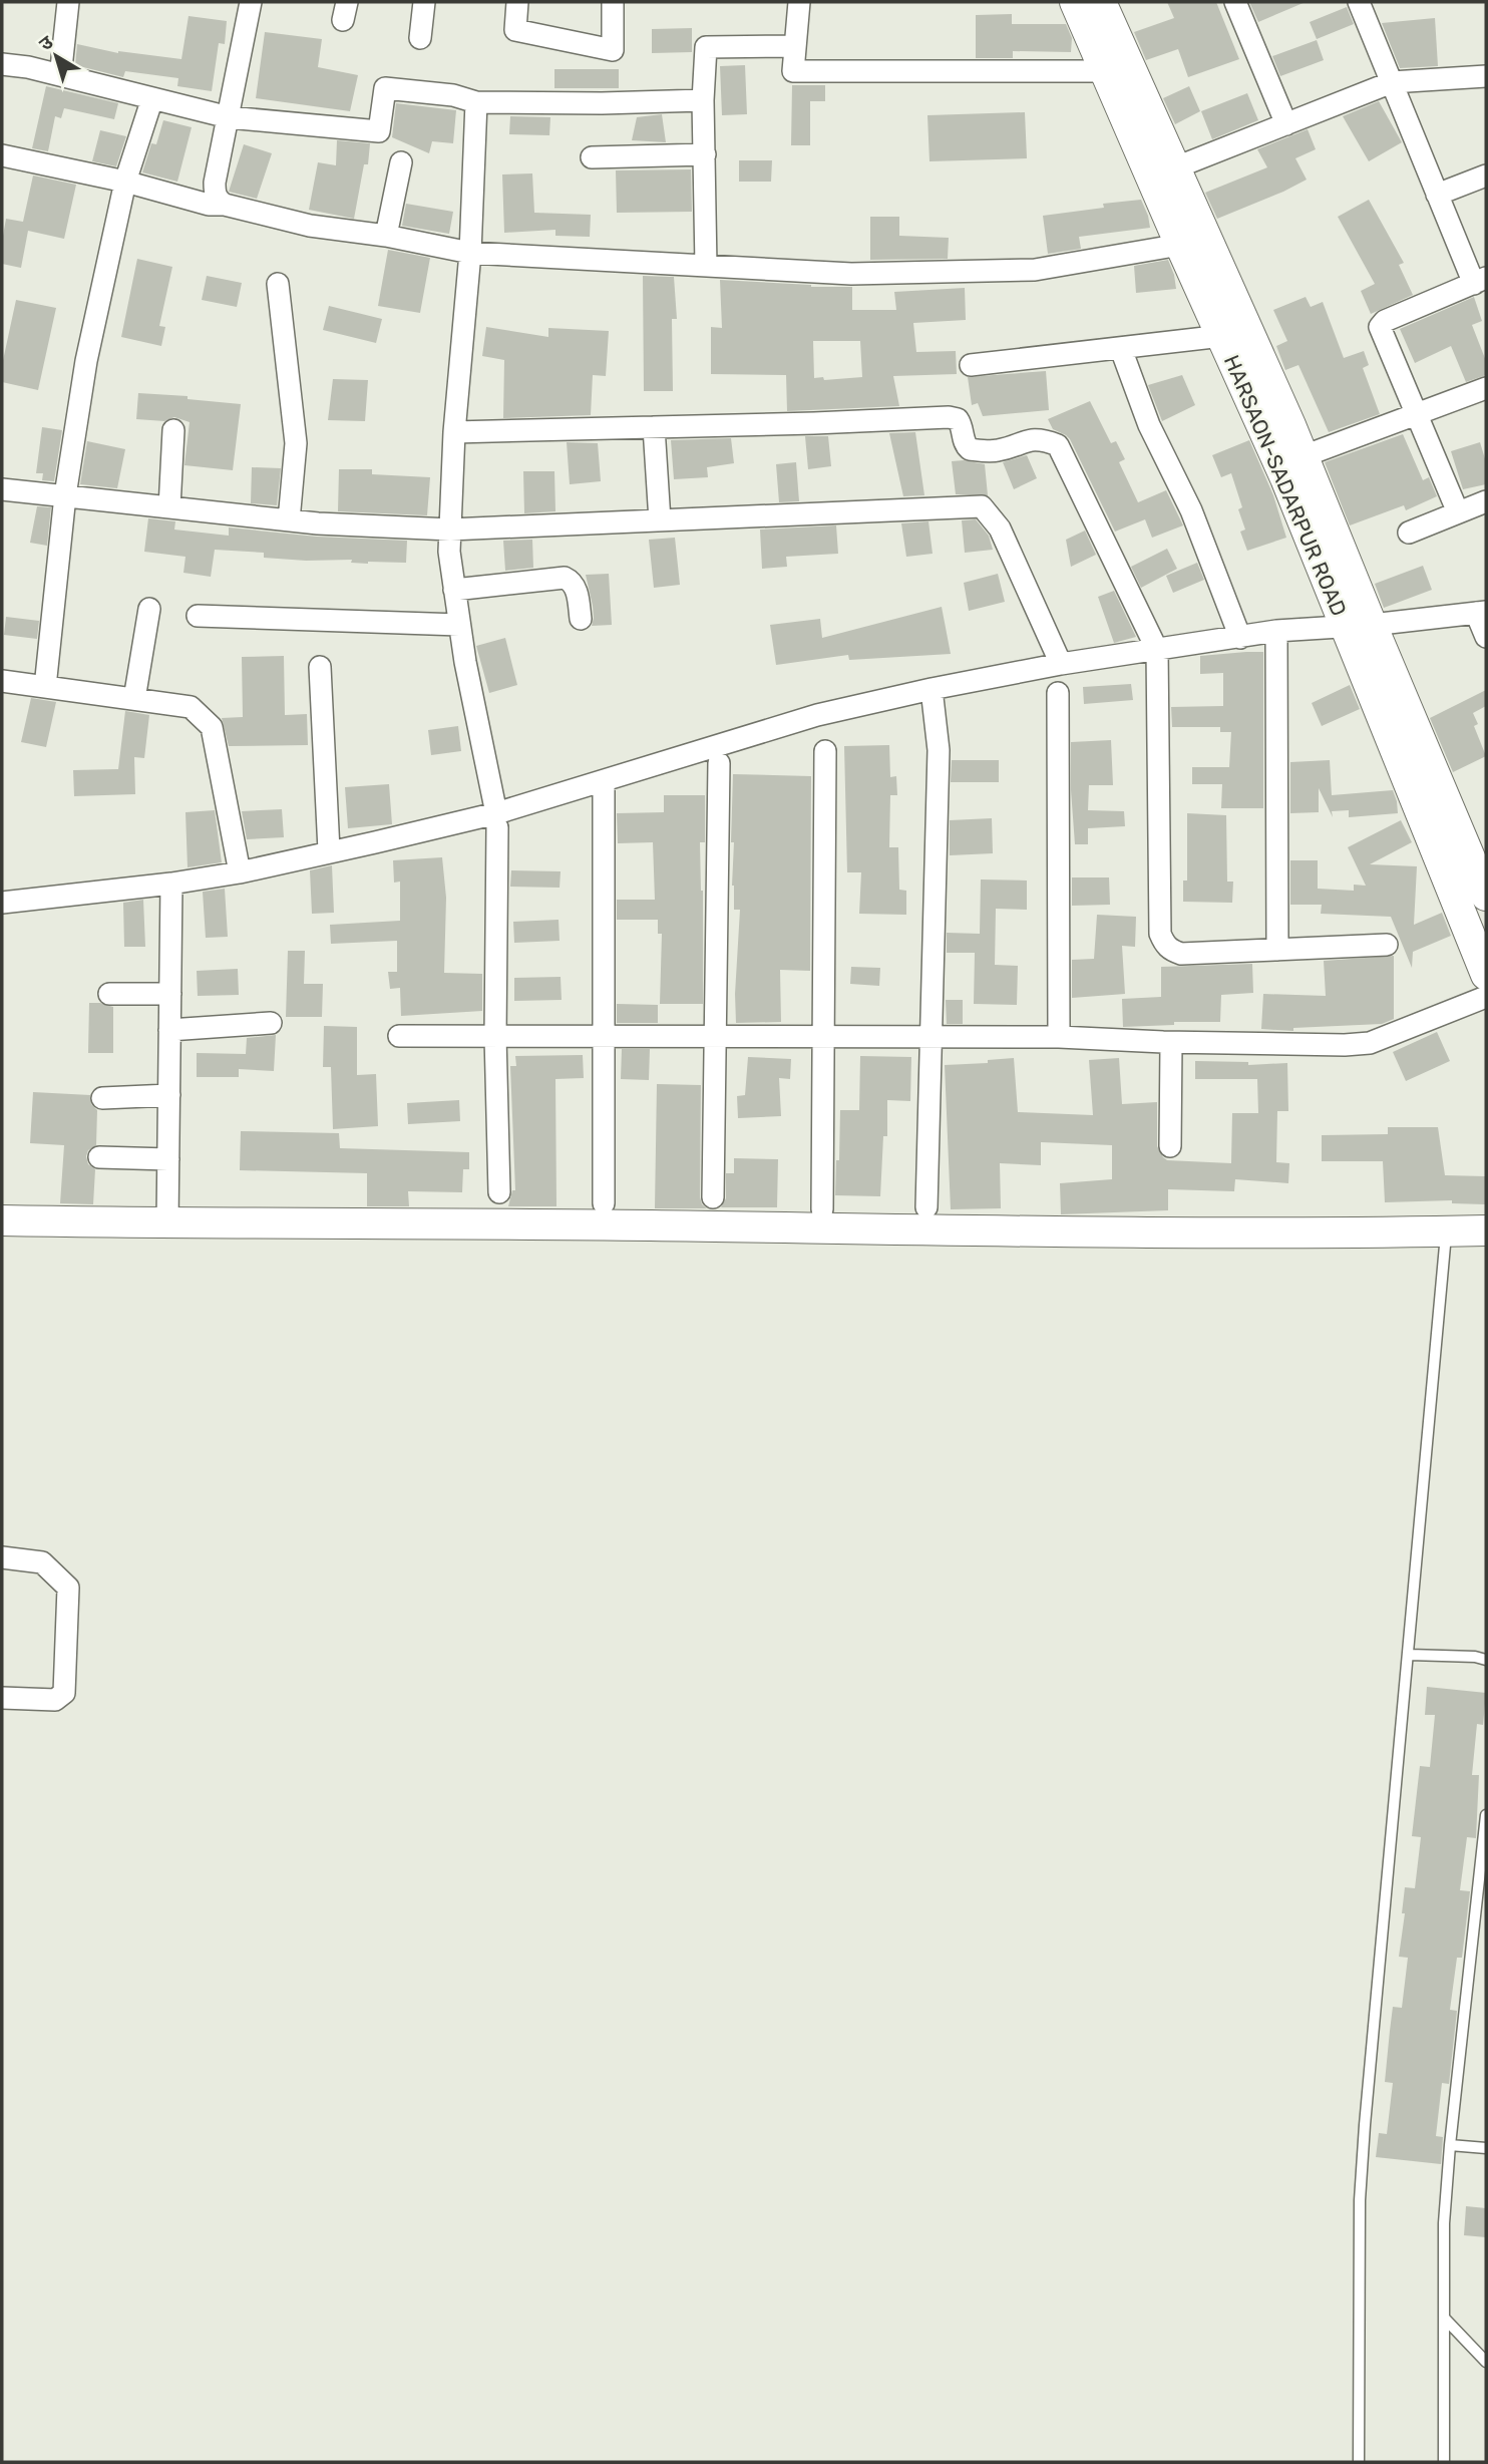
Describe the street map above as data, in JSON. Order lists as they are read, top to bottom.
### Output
{
  "streets": {
    "street": ["HARSAON-SADARPUR ROAD"]
  },
  "north": "top left"
}
